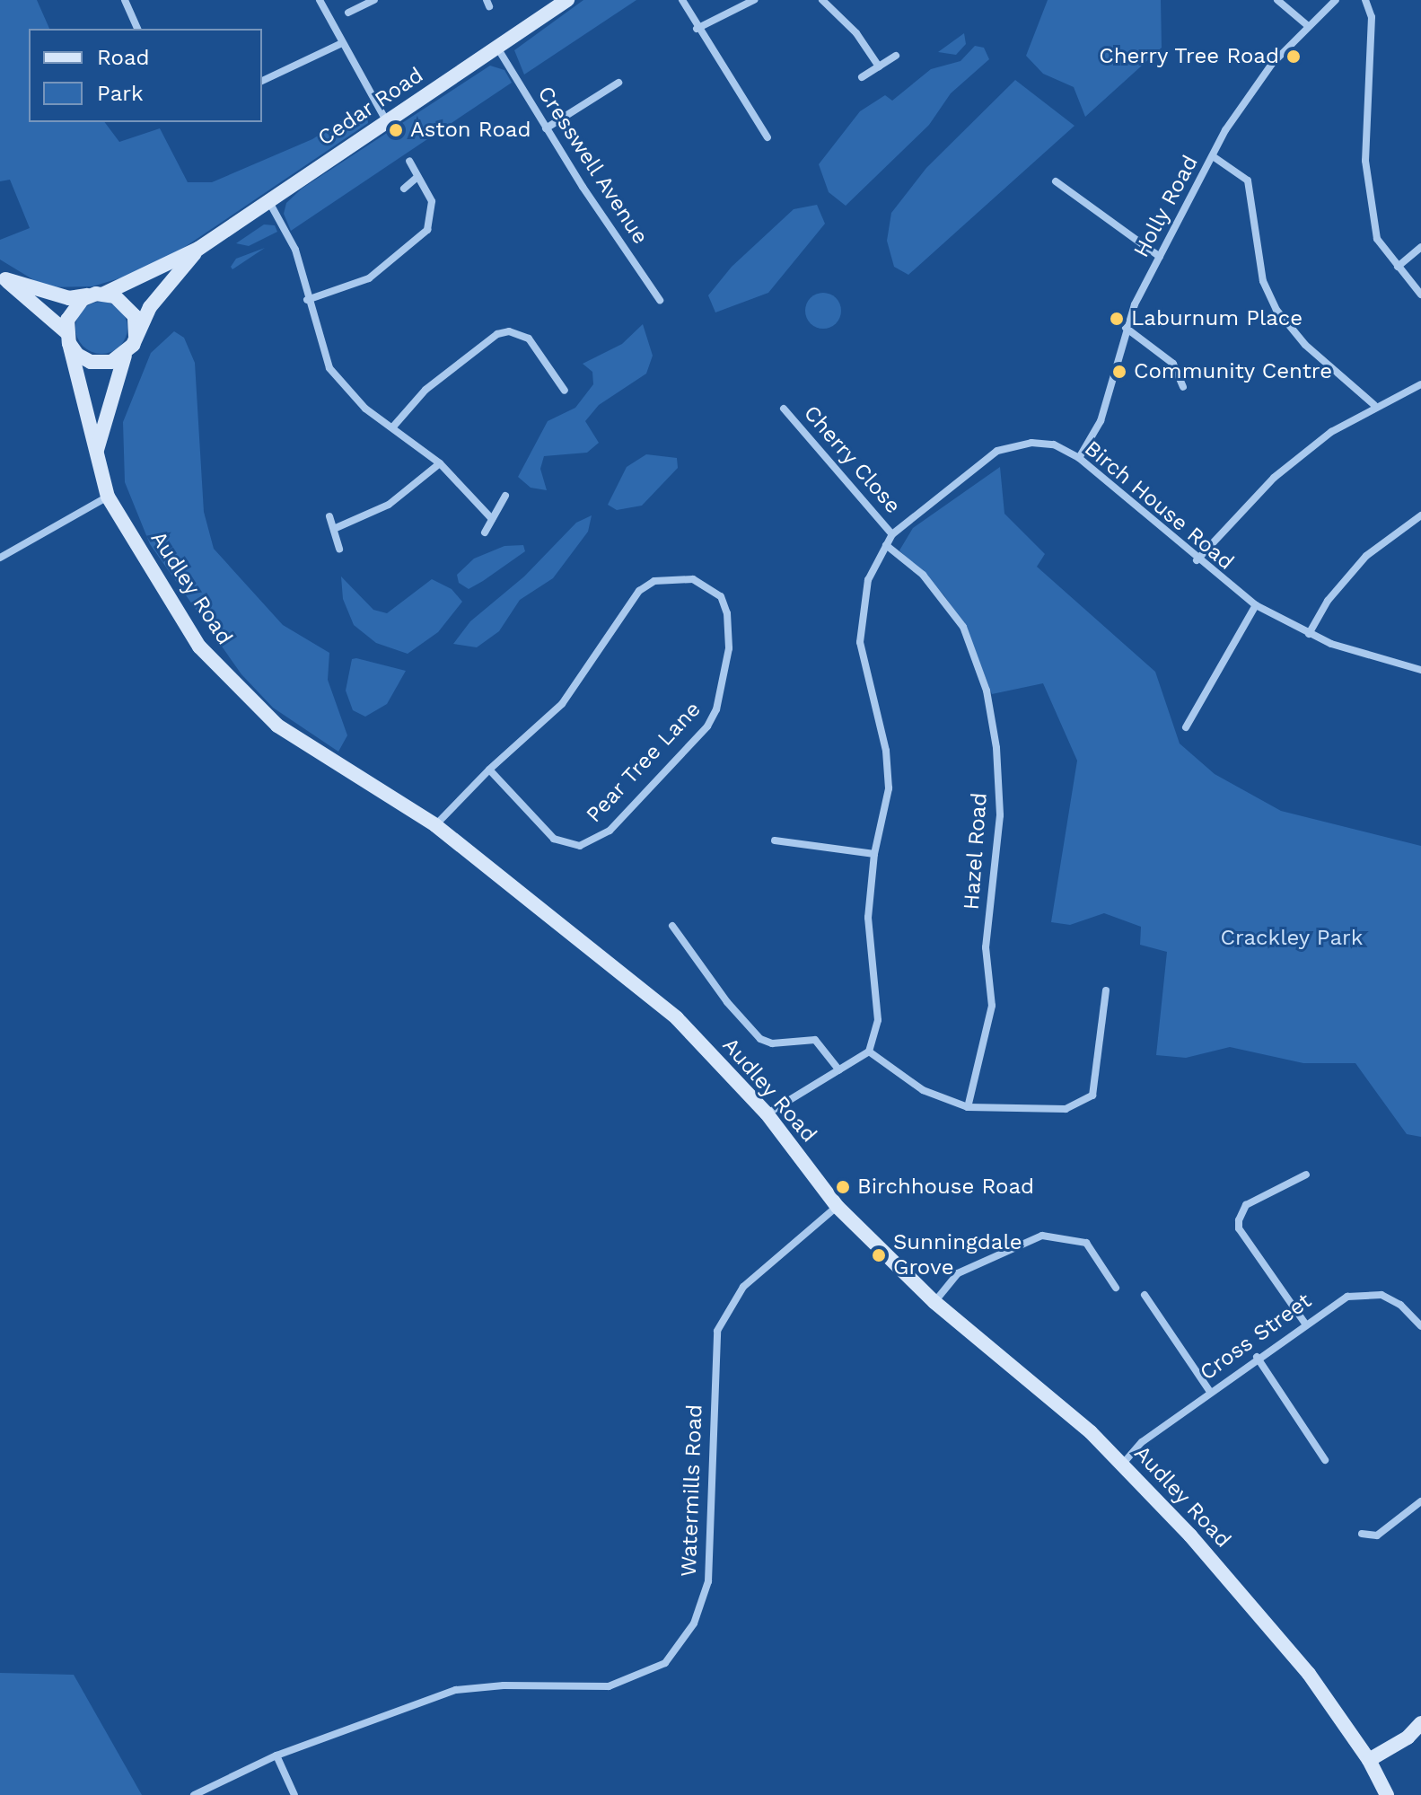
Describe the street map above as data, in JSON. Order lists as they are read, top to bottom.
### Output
{
  "streets": {
    "main road": ["Cedar Road", "Audley Road"],
    "street": [
      "Cresswell Avenue",
      "Holly Road",
      "Cherry Close",
      "Birch House Road",
      "Pear Tree Lane",
      "Hazel Road",
      "Cross Street",
      "Watermills Road"
    ]
  },
  "crossings": [
    ["Cedar Road", "Cresswell Avenue"],
    ["Holly Road", "Birch House Road"],
    ["Cherry Close", "Birch House Road"],
    ["Birch House Road", "Hazel Road"],
    ["Audley Road", "Pear Tree Lane"],
    ["Audley Road", "Cross Street"],
    ["Audley Road", "Watermills Road"]
  ],
  "parks": ["Crackley Park"],
  "places": [
    "Cherry Tree Road",
    "Aston Road",
    "Laburnum Place",
    "Community Centre",
    "Birchhouse Road",
    "Sunningdale Grove"
  ],
  "legend": ["Road", "Park"]
}
